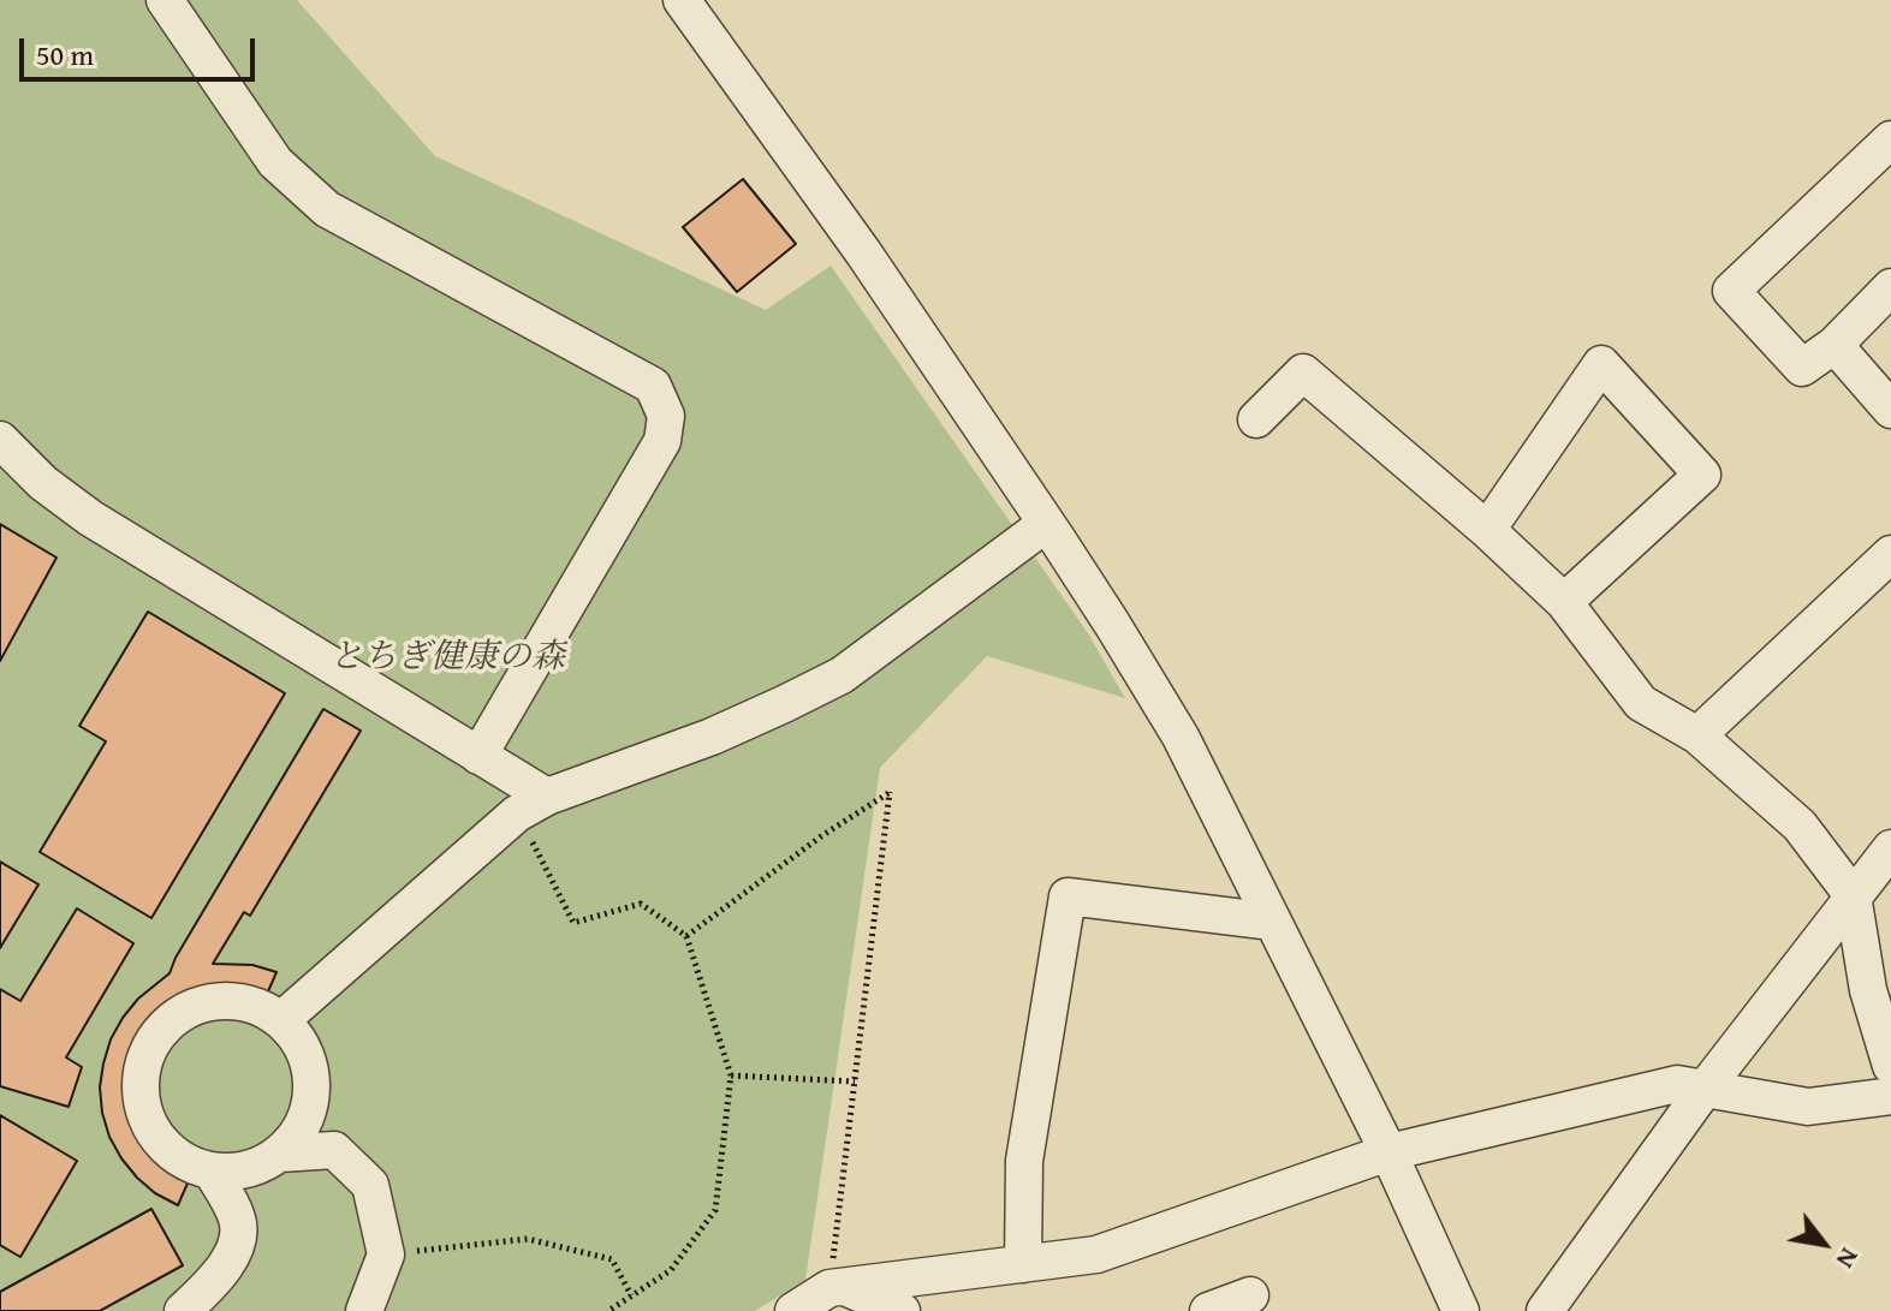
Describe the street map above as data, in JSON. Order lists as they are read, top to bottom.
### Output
{
  "parks": ["とちぎ健康の森"],
  "scale_bar": "50 m",
  "north": "bottom right"
}
